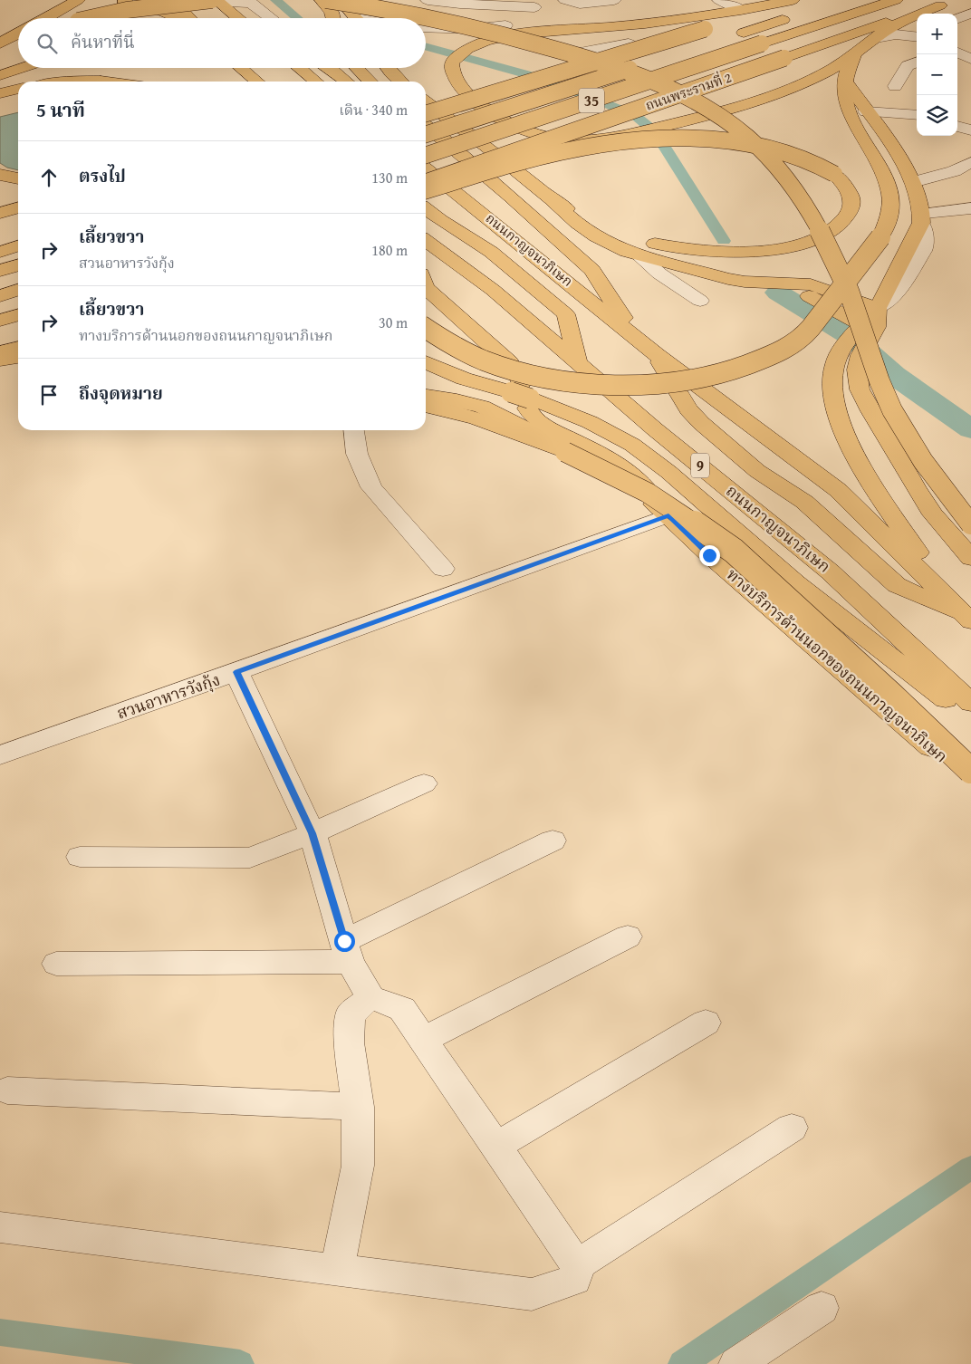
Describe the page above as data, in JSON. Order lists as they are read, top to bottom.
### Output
{
  "streets": {
    "main road": [
      "ถนนพระรามที่ 2",
      "35",
      "ถนนกาญจนาภิเษก",
      "9",
      "ทางบริการด้านนอกของถนนกาญจนาภิเษก"
    ],
    "street": ["สวนอาหารวังกุ้ง"]
  },
  "crossings": [
    ["ทางบริการด้านนอกของถนนกาญจนาภิเษก", "สวนอาหารวังกุ้ง"]
  ],
  "page": {
    "map_buttons": ["+", "−"],
    "search": "ค้นหาที่นี่",
    "heading": ["5 นาที", "เดิน · 340 m"],
    "list": [
      ["ตรงไป", "130 m"],
      ["เลี้ยวขวา", "สวนอาหารวังกุ้ง", "180 m"],
      ["เลี้ยวขวา", "ทางบริการด้านนอกของถนนกาญจนาภิเษก", "30 m"],
      "ถึงจุดหมาย"
    ]
  }
}
